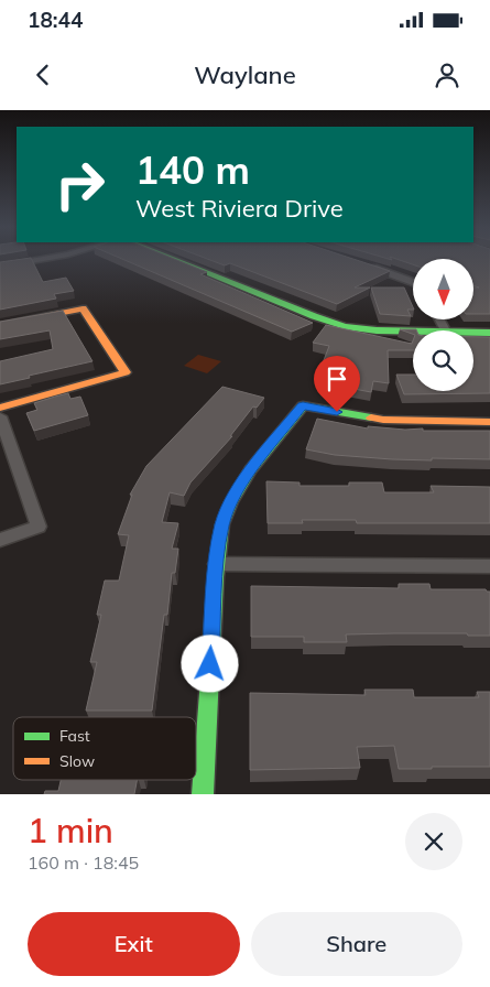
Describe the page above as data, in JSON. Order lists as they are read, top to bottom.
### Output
{
  "legend": ["Fast", "Slow"],
  "north": "bottom",
  "page": {
    "status": "18:44",
    "header": "Waylane",
    "turn": ["140 m", "West Riviera Drive"],
    "heading": ["1 min", "160 m · 18:45"],
    "buttons": ["Exit", "Share"]
  }
}
